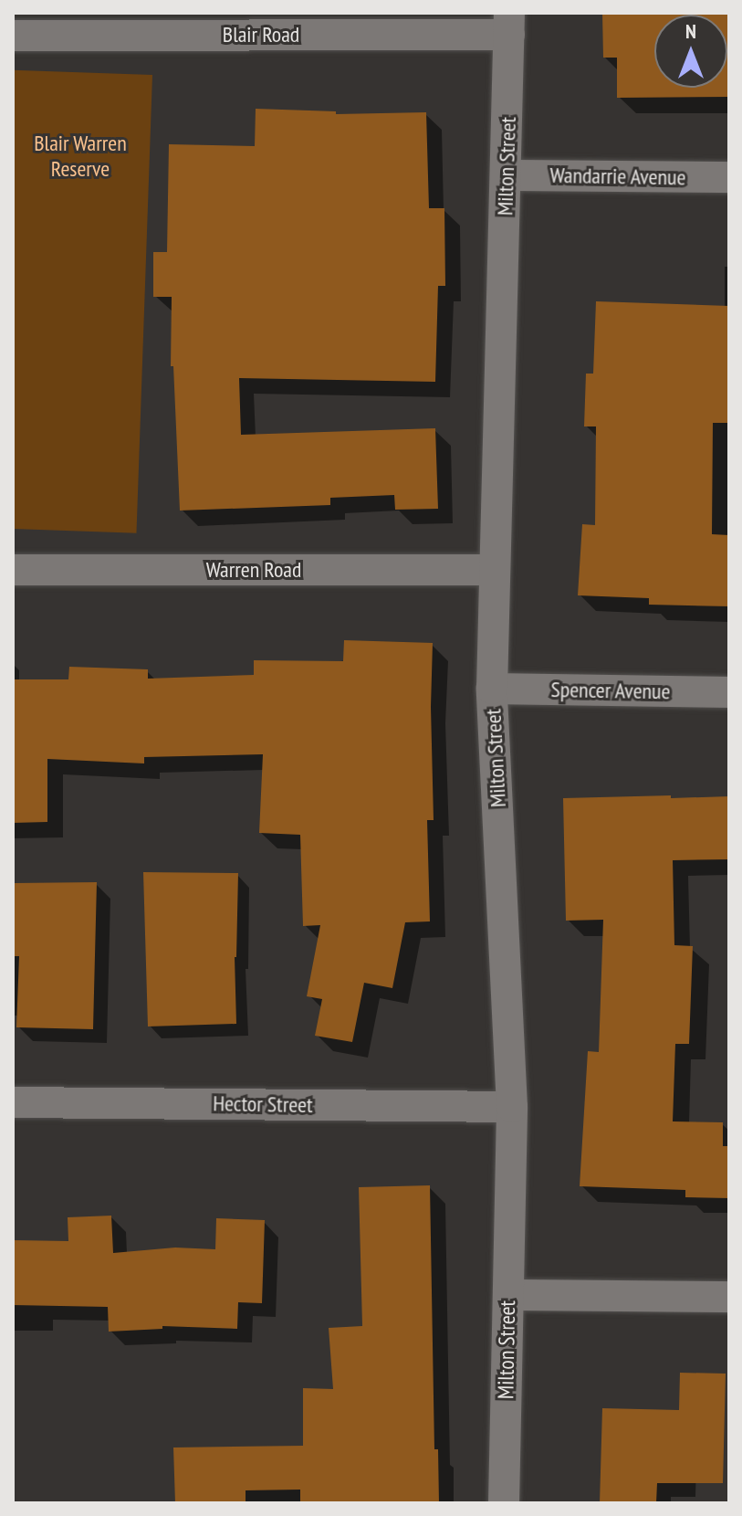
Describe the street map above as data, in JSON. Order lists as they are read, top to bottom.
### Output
{
  "streets": {
    "street": [
      "Blair Road",
      "Milton Street",
      "Wandarrie Avenue",
      "Warren Road",
      "Spencer Avenue",
      "Hector Street"
    ]
  },
  "crossings": [
    ["Blair Road", "Milton Street"],
    ["Milton Street", "Wandarrie Avenue"],
    ["Milton Street", "Warren Road"],
    ["Milton Street", "Spencer Avenue"],
    ["Milton Street", "Hector Street"]
  ],
  "parks": ["Blair Warren Reserve"],
  "north": "top"
}
